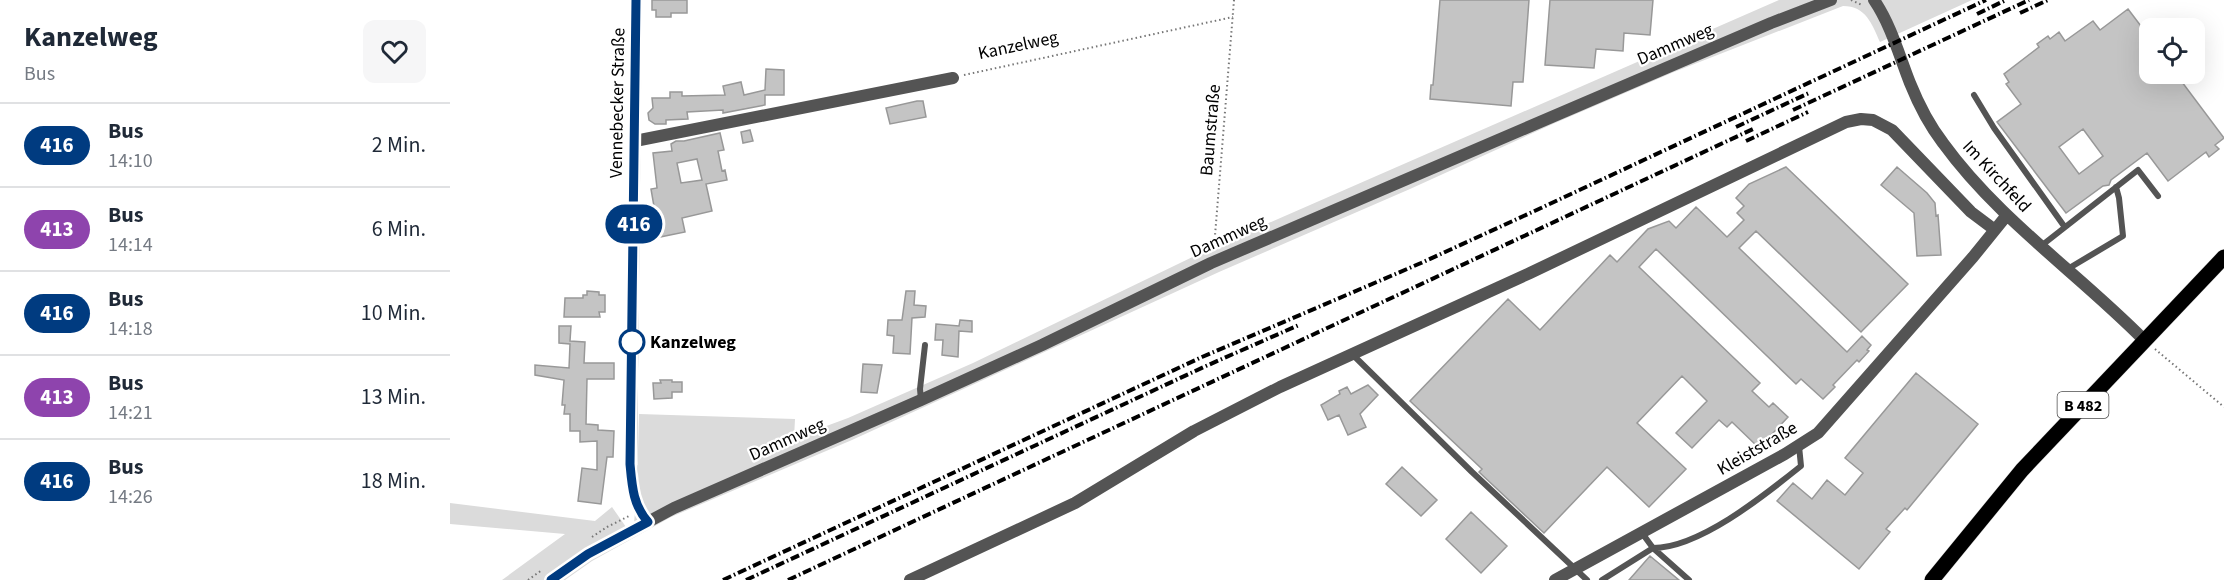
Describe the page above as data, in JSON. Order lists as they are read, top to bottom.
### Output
{
  "streets": {
    "main road": ["B 482"],
    "street": [
      "Dammweg",
      "Vennebecker Straße",
      "Im Kirchfeld",
      "Kleiststraße"
    ],
    "path": ["Kanzelweg", "Baumstraße"]
  },
  "crossings": [
    ["Dammweg", "Vennebecker Straße"],
    ["Dammweg", "Baumstraße"],
    ["Kanzelweg", "Baumstraße"],
    ["Im Kirchfeld", "B 482"],
    ["Im Kirchfeld", "Kleiststraße"]
  ],
  "places": ["Kanzelweg"],
  "lines": ["bus line 416"],
  "page": {
    "heading": ["Kanzelweg", "Bus"],
    "on_map": "416",
    "list": [
      {
        "mark": "416",
        "name": "Bus",
        "note": "14:10",
        "value": "2 Min."
      },
      {
        "mark": "413",
        "name": "Bus",
        "note": "14:14",
        "value": "6 Min."
      },
      {
        "mark": "416",
        "name": "Bus",
        "note": "14:18",
        "value": "10 Min."
      },
      {
        "mark": "413",
        "name": "Bus",
        "note": "14:21",
        "value": "13 Min."
      },
      {
        "mark": "416",
        "name": "Bus",
        "note": "14:26",
        "value": "18 Min."
      }
    ]
  }
}
